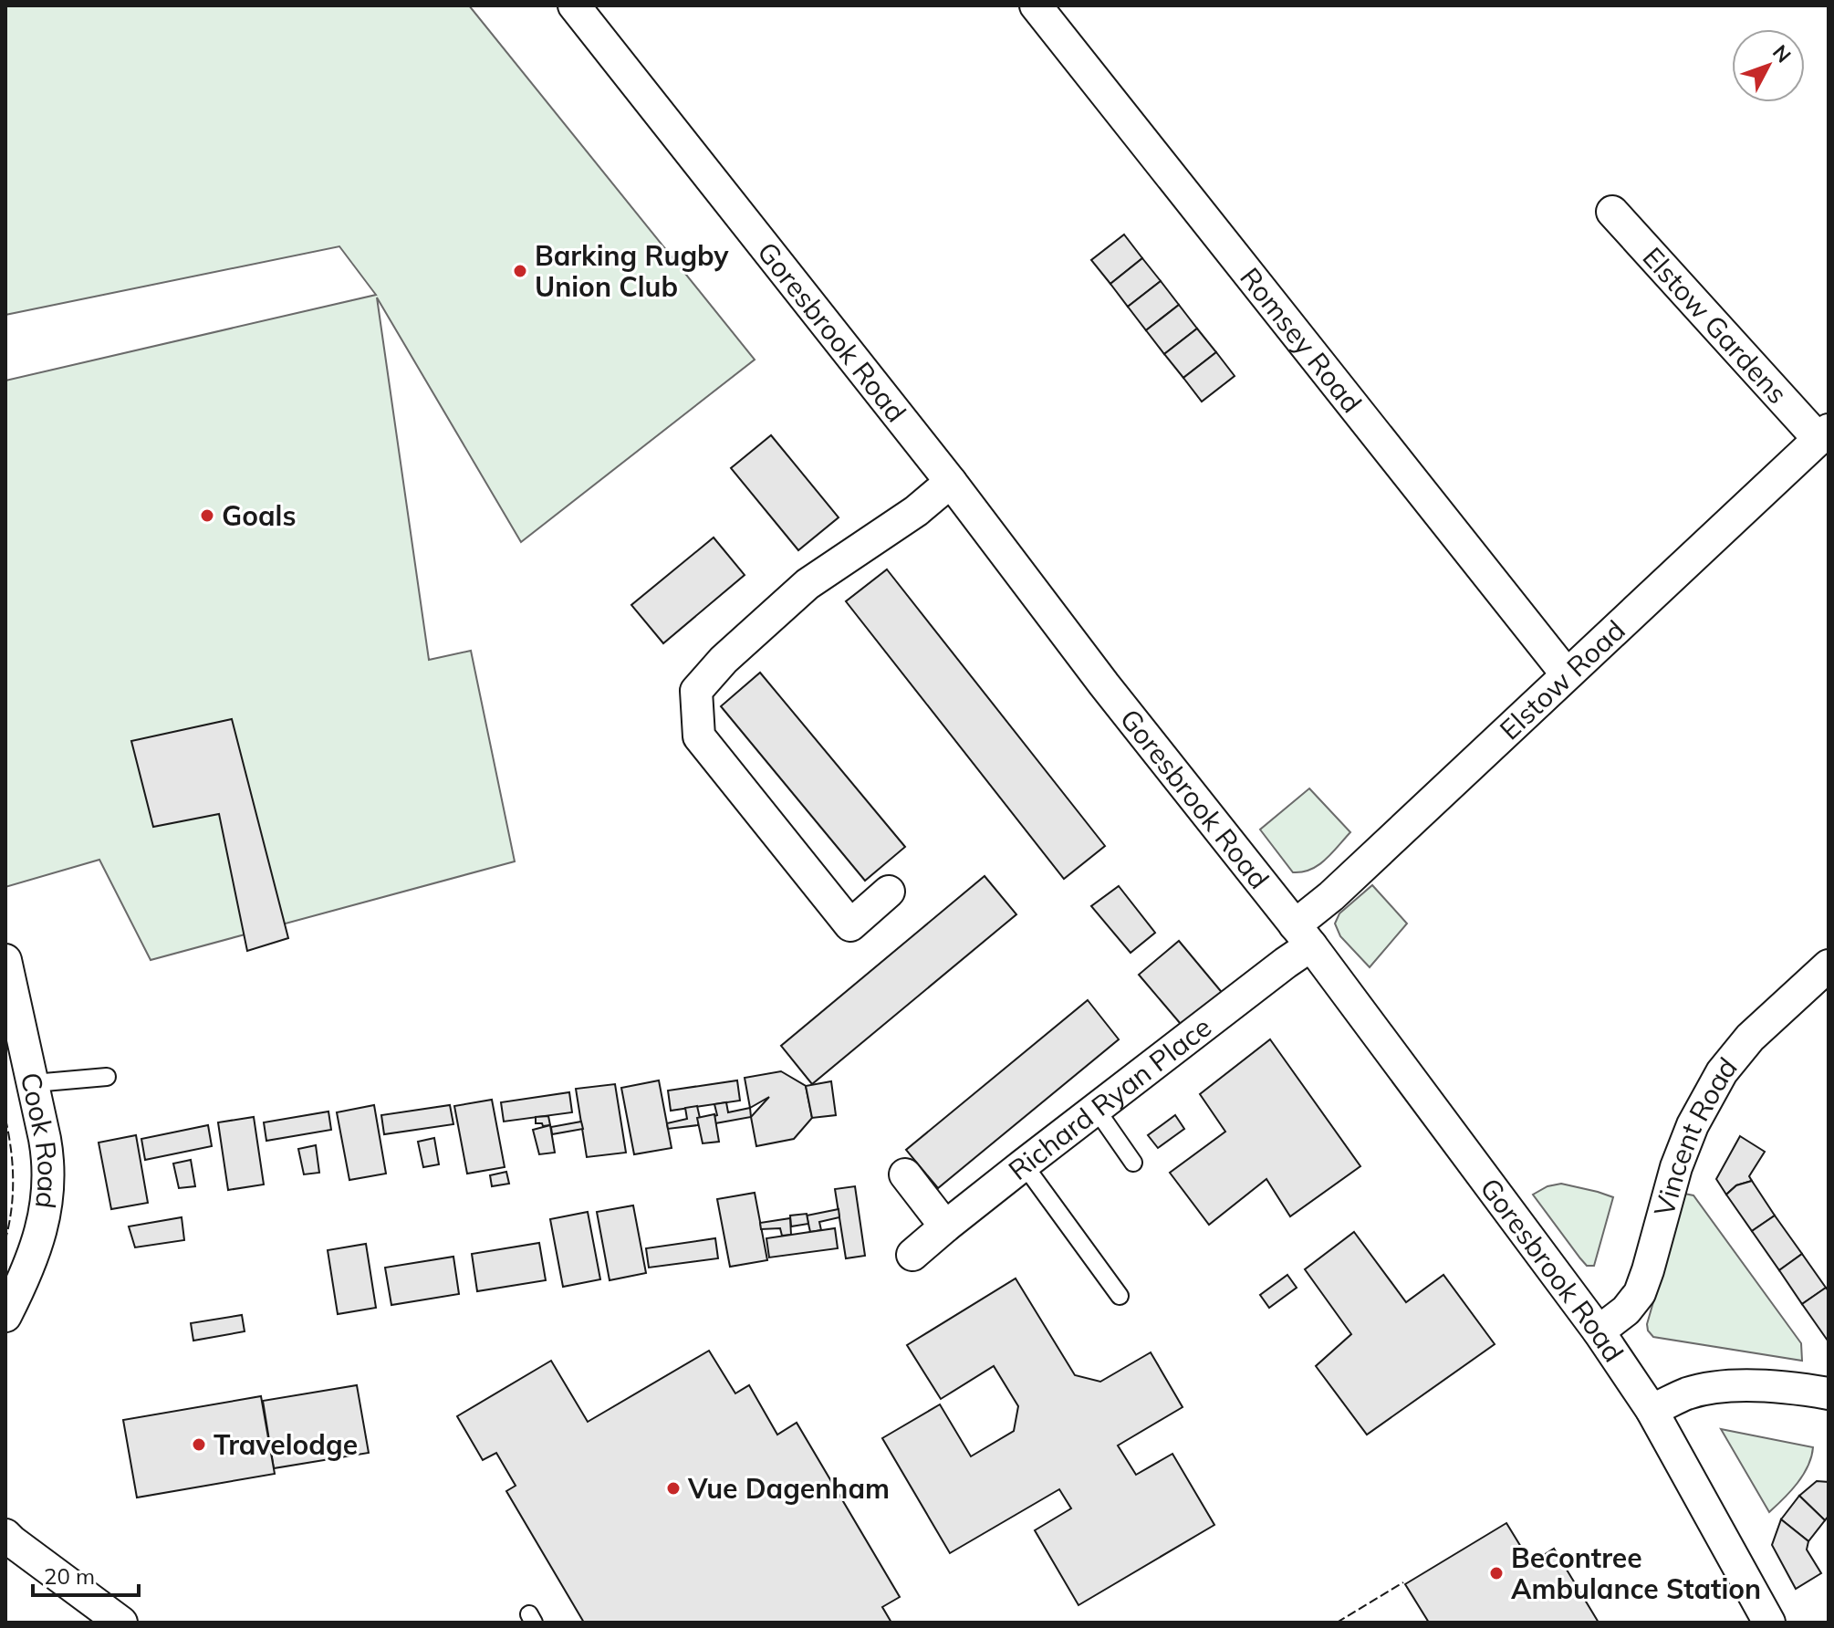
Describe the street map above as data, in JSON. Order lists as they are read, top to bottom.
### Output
{
  "streets": {
    "street": [
      "Elstow Gardens",
      "Goresbrook Road",
      "Romsey Road",
      "Elstow Road",
      "Richard Ryan Place",
      "Vincent Road",
      "Cook Road"
    ]
  },
  "crossings": [
    ["Elstow Gardens", "Elstow Road"],
    ["Goresbrook Road", "Elstow Road"],
    ["Goresbrook Road", "Richard Ryan Place"],
    ["Goresbrook Road", "Vincent Road"],
    ["Romsey Road", "Elstow Road"],
    ["Elstow Road", "Richard Ryan Place"]
  ],
  "places": [
    "Barking Rugby Union Club",
    "Goals",
    "Travelodge",
    "Vue Dagenham",
    "Becontree Ambulance Station"
  ],
  "scale_bar": "20 m",
  "north": "top right"
}
